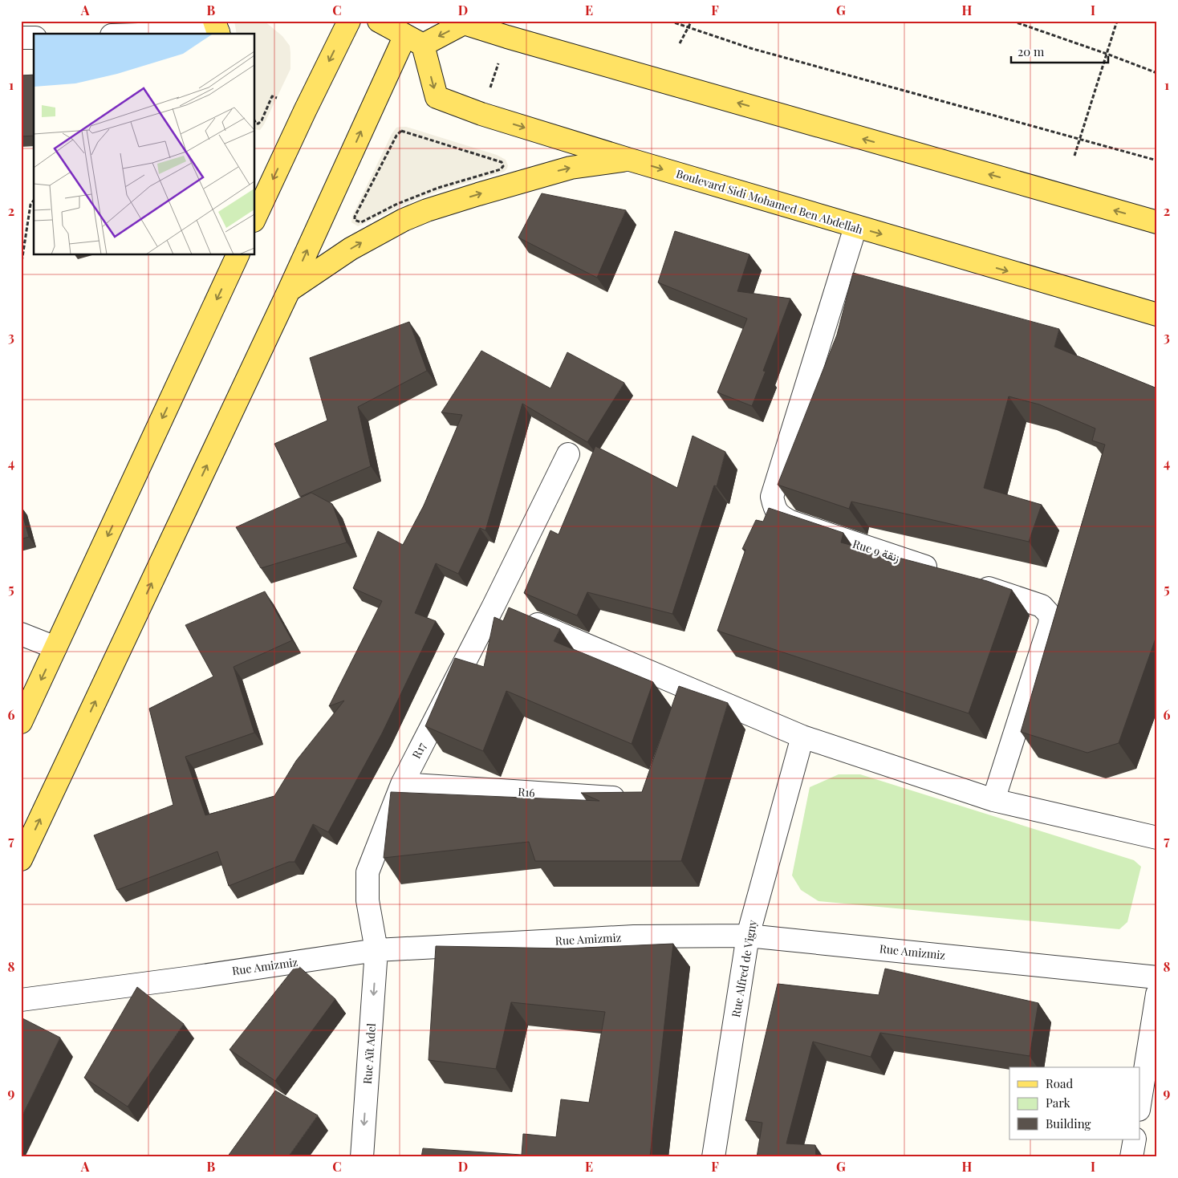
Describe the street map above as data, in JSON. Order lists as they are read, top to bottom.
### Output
{
  "streets": {
    "main road": ["Boulevard Sidi Mohamed Ben Abdellah"],
    "street": [
      "Rue 9 زنقة",
      "R17",
      "R16",
      "Rue Amizmiz",
      "Rue Alfred de Vigny",
      "Rue Aït Adel"
    ]
  },
  "crossings": [
    ["Boulevard Sidi Mohamed Ben Abdellah", "Rue 9 زنقة"],
    ["R17", "R16"],
    ["R17", "Rue Amizmiz"],
    ["R17", "Rue Aït Adel"],
    ["Rue Amizmiz", "Rue Alfred de Vigny"],
    ["Rue Amizmiz", "Rue Aït Adel"]
  ],
  "one_way": ["Rue Aït Adel"],
  "legend": ["Road", "Park", "Building"],
  "scale_bar": "20 m",
  "grid": {
    "columns": [
      "A",
      "B",
      "C",
      "D",
      "E",
      "F",
      "G",
      "H",
      "I"
    ],
    "rows": [
      "1",
      "2",
      "3",
      "4",
      "5",
      "6",
      "7",
      "8",
      "9"
    ]
  }
}
